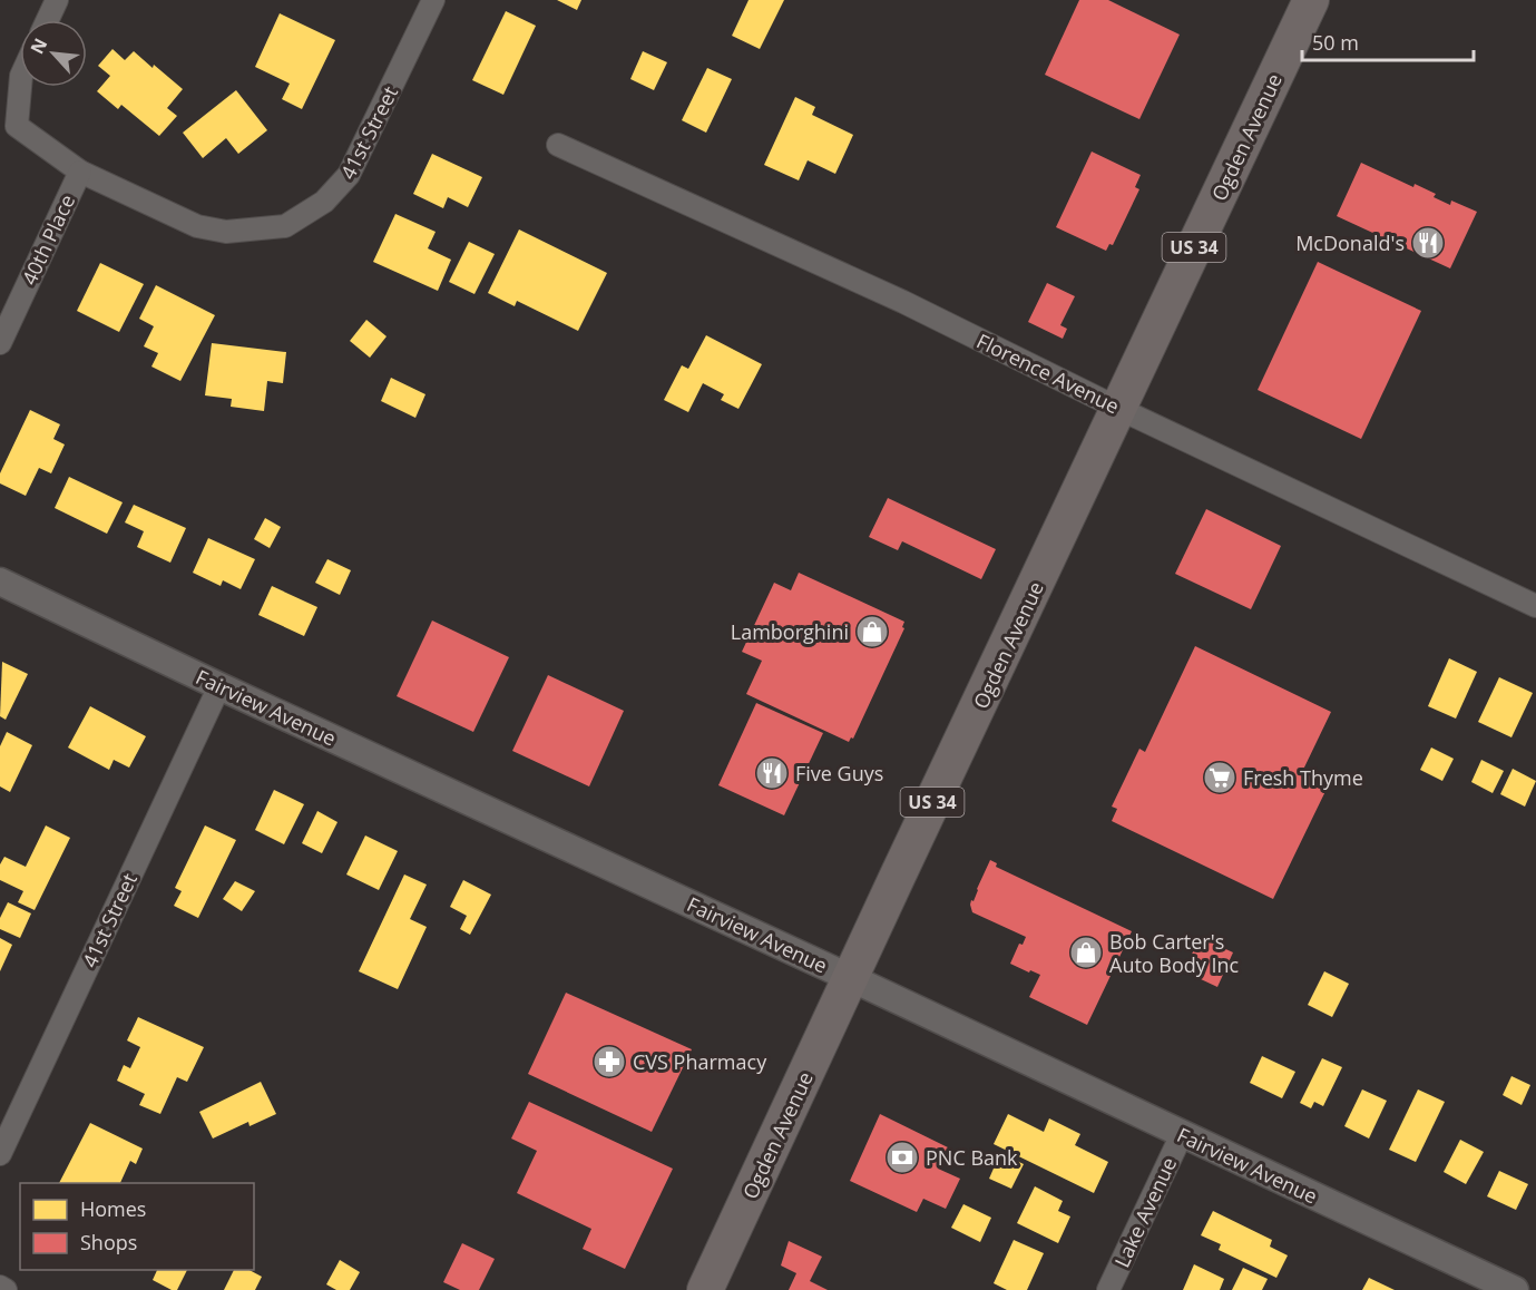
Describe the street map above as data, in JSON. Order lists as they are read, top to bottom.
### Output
{
  "streets": {
    "main road": ["Ogden Avenue", "US 34"],
    "street": [
      "41st Street",
      "40th Place",
      "Florence Avenue",
      "Fairview Avenue",
      "Lake Avenue"
    ]
  },
  "crossings": [
    ["41st Street", "40th Place"],
    ["41st Street", "Fairview Avenue"],
    ["Ogden Avenue", "Florence Avenue"],
    ["Ogden Avenue", "Fairview Avenue"],
    ["Fairview Avenue", "Lake Avenue"]
  ],
  "places": {
    "restaurant": ["McDonald's", "Five Guys"],
    "shop": ["Lamborghini", "Bob Carter's Auto Body Inc"],
    "supermarket": ["Fresh Thyme"],
    "pharmacy": ["CVS Pharmacy"],
    "bank": ["PNC Bank"]
  },
  "legend": ["Homes", "Shops"],
  "scale_bar": "50 m",
  "north": "top left"
}
